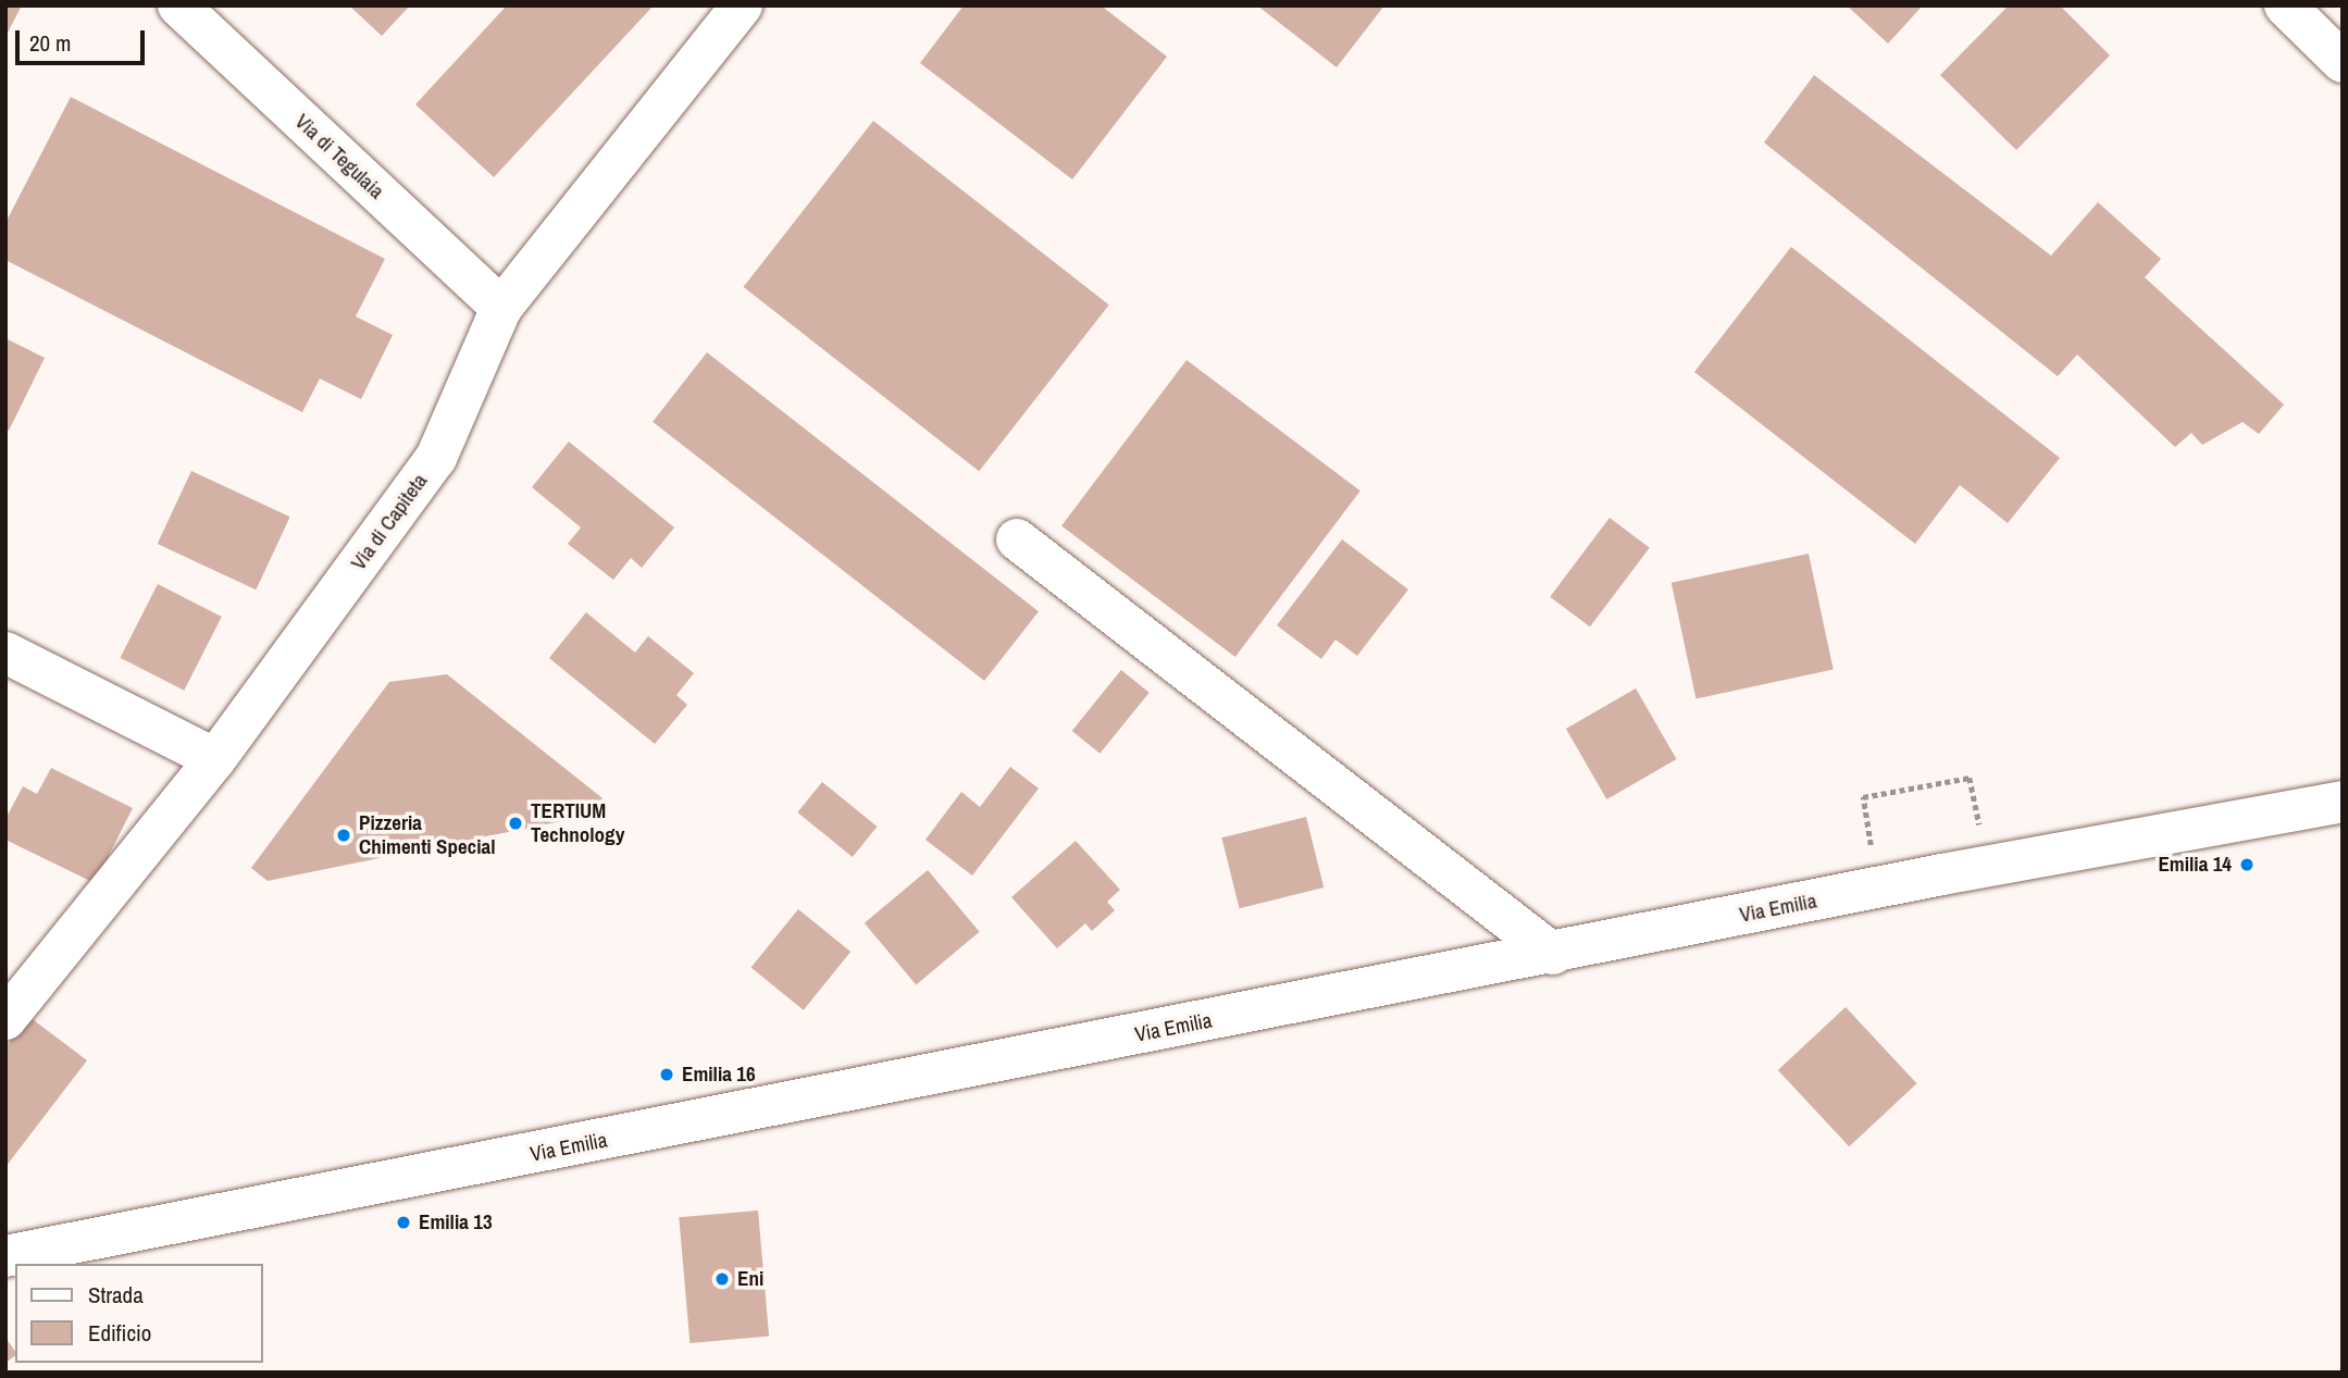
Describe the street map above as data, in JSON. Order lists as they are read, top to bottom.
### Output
{
  "streets": {
    "main road": ["Via di Tegulaia", "Via di Capiteta", "Via Emilia"]
  },
  "crossings": [
    ["Via di Tegulaia", "Via di Capiteta"]
  ],
  "places": [
    "TERTIUM Technology",
    "Pizzeria Chimenti Special",
    "Emilia 14",
    "Emilia 16",
    "Emilia 13",
    "Eni"
  ],
  "legend": ["Strada", "Edificio"],
  "scale_bar": "20 m"
}
